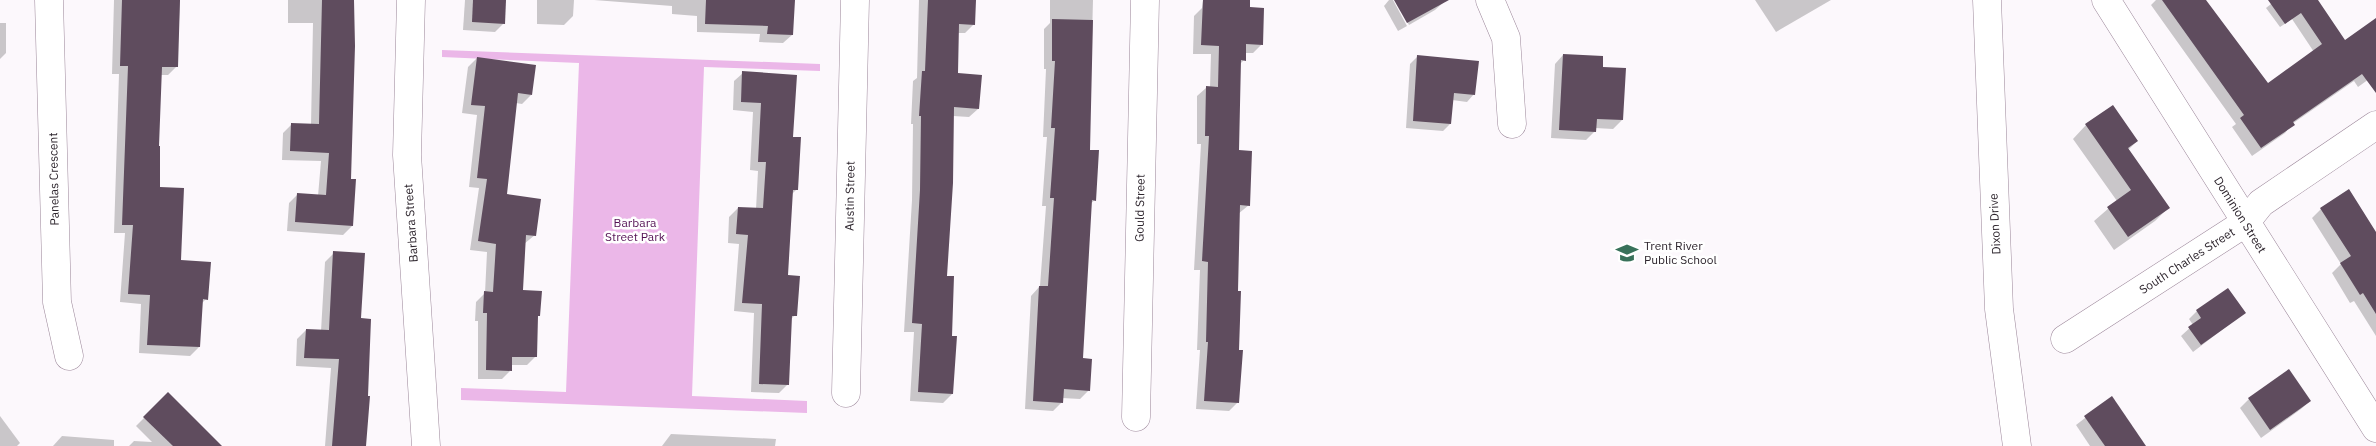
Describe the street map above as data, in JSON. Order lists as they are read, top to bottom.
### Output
{
  "streets": {
    "street": [
      "Panelas Crescent",
      "Austin Street",
      "Gould Street",
      "Dominion Street",
      "Barbara Street",
      "Dixon Drive",
      "South Charles Street"
    ]
  },
  "crossings": [
    ["Dominion Street", "South Charles Street"]
  ],
  "parks": ["Barbara Street Park"],
  "places": {
    "school or university": ["Trent River Public School"]
  }
}
